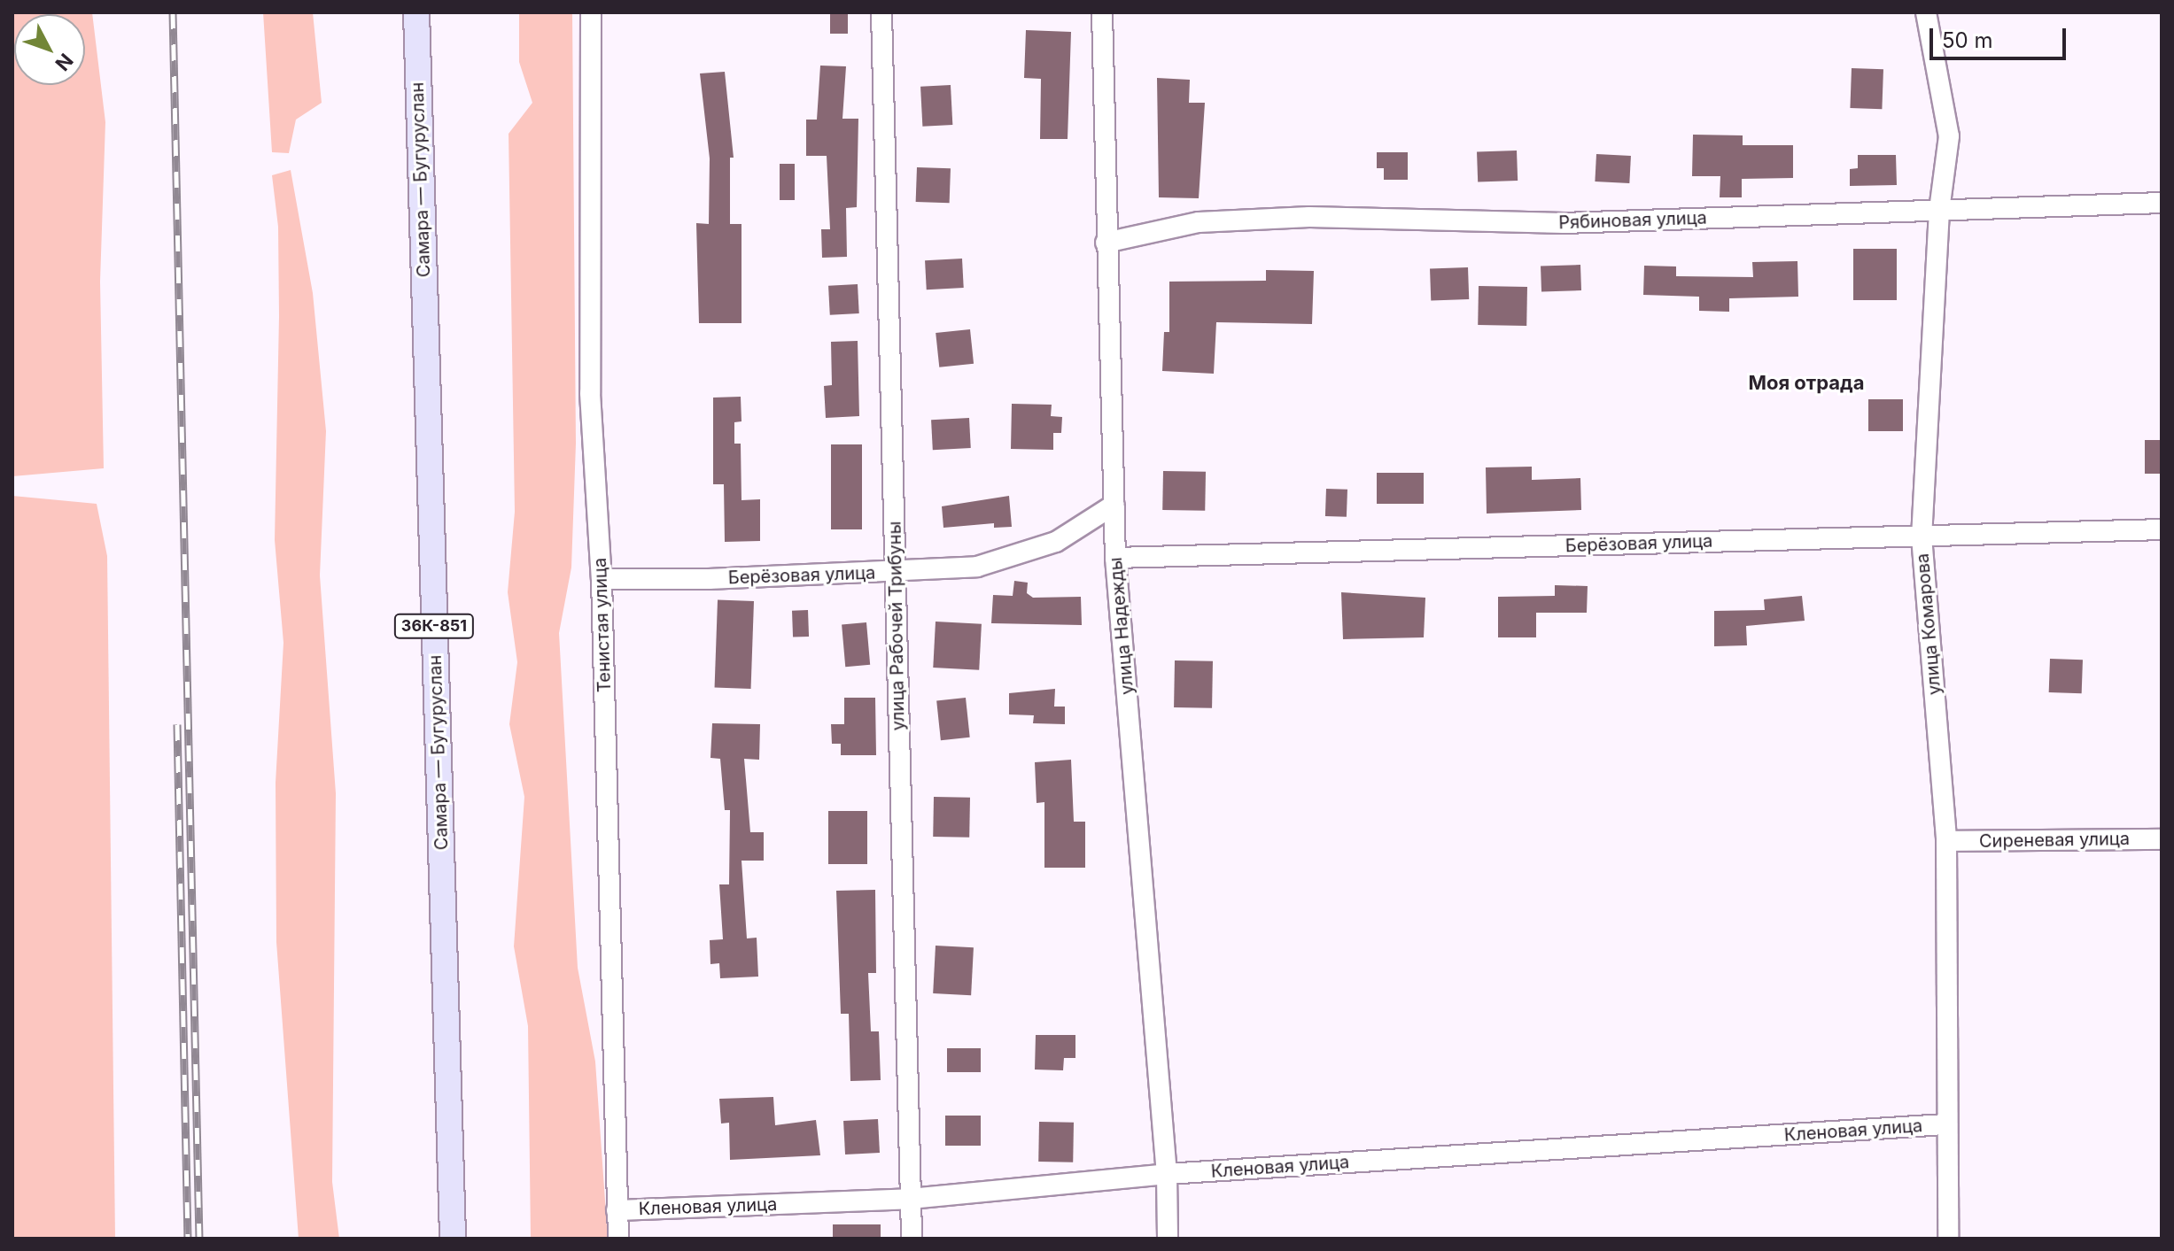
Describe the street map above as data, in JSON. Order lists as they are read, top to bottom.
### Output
{
  "streets": {
    "main road": ["Самара — Бугуруслан", "36К-851"],
    "street": [
      "Рябиновая улица",
      "Берёзовая улица",
      "улица Комарова",
      "Тенистая улица",
      "улица Рабочей Трибуны",
      "улица Надежды",
      "Сиреневая улица",
      "Кленовая улица"
    ]
  },
  "crossings": [
    ["Рябиновая улица", "улица Комарова"],
    ["Рябиновая улица", "улица Надежды"],
    ["Берёзовая улица", "улица Комарова"],
    ["Берёзовая улица", "Тенистая улица"],
    ["Берёзовая улица", "улица Рабочей Трибуны"],
    ["Берёзовая улица", "улица Надежды"],
    ["улица Комарова", "Сиреневая улица"],
    ["улица Комарова", "Кленовая улица"],
    ["Тенистая улица", "Кленовая улица"],
    ["улица Рабочей Трибуны", "Кленовая улица"],
    ["улица Надежды", "Кленовая улица"]
  ],
  "districts": ["Моя отрада"],
  "scale_bar": "50 m",
  "north": "bottom right"
}
